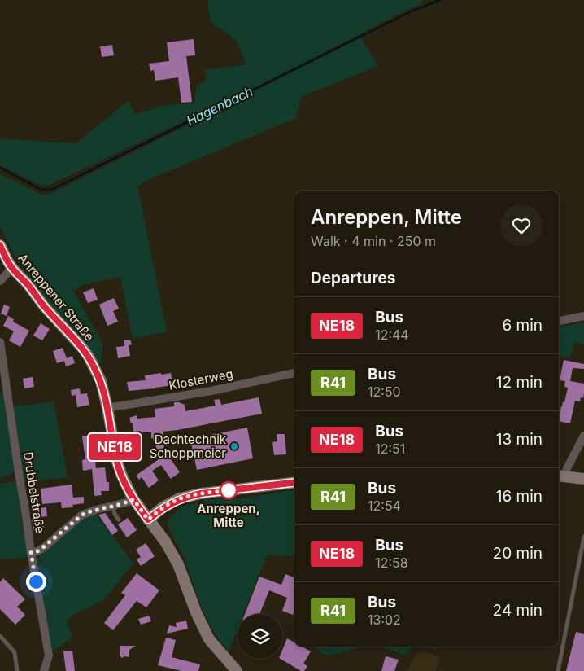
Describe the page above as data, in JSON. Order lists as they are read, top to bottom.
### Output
{
  "streets": {
    "main road": ["Anreppener Straße"],
    "street": ["Klosterweg", "Drubbelstraße"]
  },
  "crossings": [
    ["Anreppener Straße", "Klosterweg"]
  ],
  "water": ["Hagenbach"],
  "places": ["Dachtechnik Schoppmeier", "Anreppen, Mitte"],
  "lines": ["bus line NE18"],
  "page": {
    "on_map": "NE18",
    "heading": [
      ["Anreppen, Mitte", "Walk · 4 min · 250 m"],
      "Departures"
    ],
    "list": [
      {
        "mark": "NE18",
        "name": "Bus",
        "note": "12:44",
        "value": "6 min"
      },
      {
        "mark": "R41",
        "name": "Bus",
        "note": "12:50",
        "value": "12 min"
      },
      {
        "mark": "NE18",
        "name": "Bus",
        "note": "12:51",
        "value": "13 min"
      },
      {
        "mark": "R41",
        "name": "Bus",
        "note": "12:54",
        "value": "16 min"
      },
      {
        "mark": "NE18",
        "name": "Bus",
        "note": "12:58",
        "value": "20 min"
      },
      {
        "mark": "R41",
        "name": "Bus",
        "note": "13:02",
        "value": "24 min"
      }
    ]
  }
}
